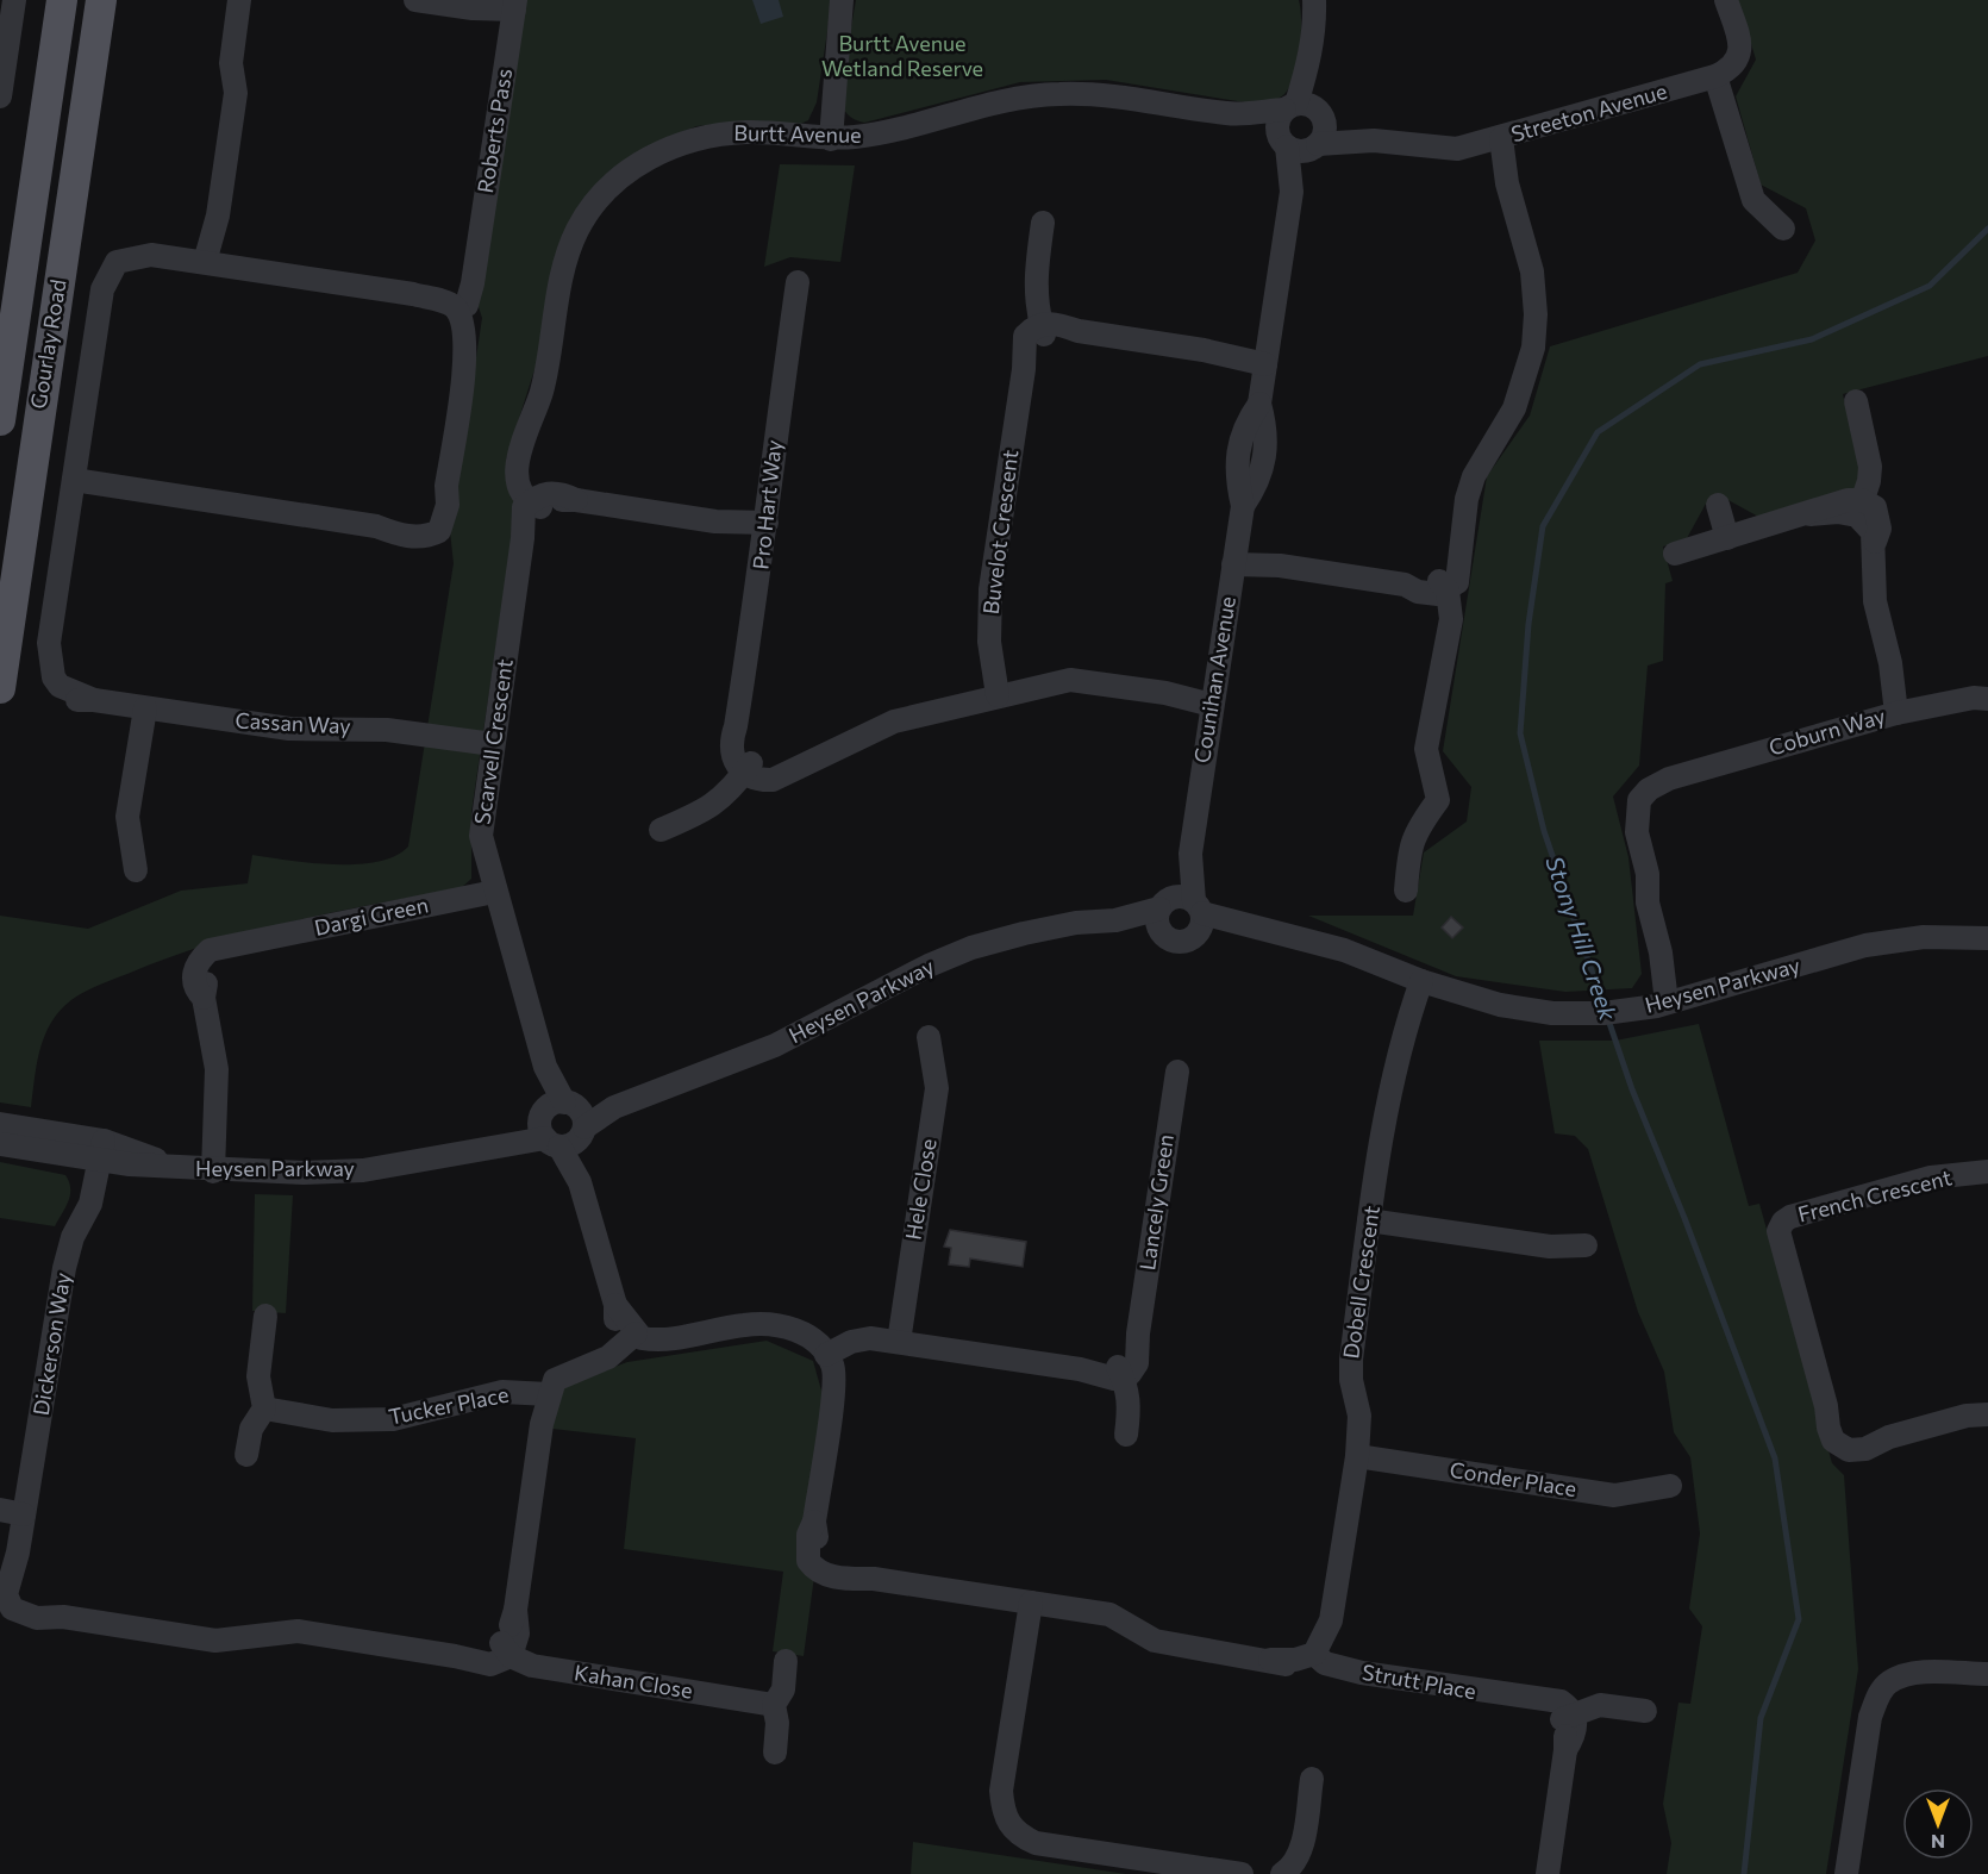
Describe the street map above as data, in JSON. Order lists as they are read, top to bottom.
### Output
{
  "streets": {
    "main road": ["Gourlay Road"],
    "street": [
      "Streeton Avenue",
      "Roberts Pass",
      "Burtt Avenue",
      "Pro Hart Way",
      "Buvelot Crescent",
      "Counihan Avenue",
      "Cassan Way",
      "Coburn Way",
      "Scarvell Crescent",
      "Dargi Green",
      "Heysen Parkway",
      "Hele Close",
      "French Crescent",
      "Lancely Green",
      "Dobell Crescent",
      "Dickerson Way",
      "Tucker Place",
      "Conder Place",
      "Kahan Close",
      "Strutt Place"
    ]
  },
  "crossings": [
    ["Streeton Avenue", "Burtt Avenue"],
    ["Streeton Avenue", "Counihan Avenue"],
    ["Roberts Pass", "Cassan Way"],
    ["Burtt Avenue", "Counihan Avenue"],
    ["Burtt Avenue", "Scarvell Crescent"],
    ["Counihan Avenue", "Heysen Parkway"],
    ["Cassan Way", "Scarvell Crescent"],
    ["Coburn Way", "Heysen Parkway"],
    ["Scarvell Crescent", "Dargi Green"],
    ["Scarvell Crescent", "Heysen Parkway"],
    ["Dargi Green", "Heysen Parkway"],
    ["Heysen Parkway", "Dobell Crescent"],
    ["Heysen Parkway", "Dickerson Way"],
    ["Dobell Crescent", "Conder Place"],
    ["Dobell Crescent", "Strutt Place"],
    ["Dickerson Way", "Kahan Close"]
  ],
  "water": ["Stony Hill Creek"],
  "parks": ["Burtt Avenue Wetland Reserve"],
  "north": "bottom"
}
